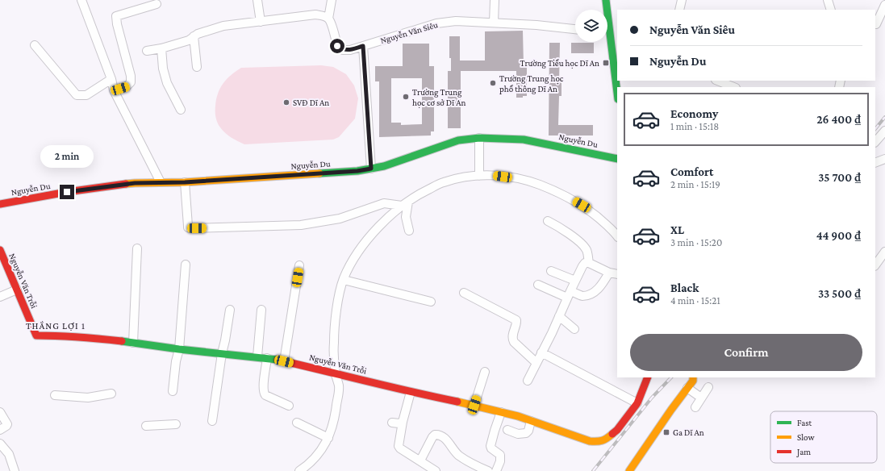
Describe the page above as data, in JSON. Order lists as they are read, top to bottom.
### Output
{
  "streets": {
    "street": ["Nguyễn Văn Siêu", "Nguyễn Du", "Nguyễn Văn Trỗi"]
  },
  "districts": ["THẮNG LỢI 1"],
  "places": {
    "transit": ["Trường Tiểu học Dĩ An", "Ga Dĩ An"],
    "other": ["Trường Trung học phổ thông Dĩ An", "Trường Trung học cơ sở Dĩ An", "SVĐ Dĩ An"]
  },
  "legend": ["Fast", "Slow", "Jam"],
  "page": {
    "banner": ["Nguyễn Văn Siêu", "Nguyễn Du"],
    "list": [
      {
        "name": "Economy",
        "note": "1 min · 15:18",
        "value": "26 400 ₫"
      },
      {
        "name": "Comfort",
        "note": "2 min · 15:19",
        "value": "35 700 ₫"
      },
      {
        "name": "XL",
        "note": "3 min · 15:20",
        "value": "44 900 ₫"
      },
      {
        "name": "Black",
        "note": "4 min · 15:21",
        "value": "33 500 ₫"
      }
    ],
    "bubble": "2 min",
    "buttons": "Confirm"
  }
}
